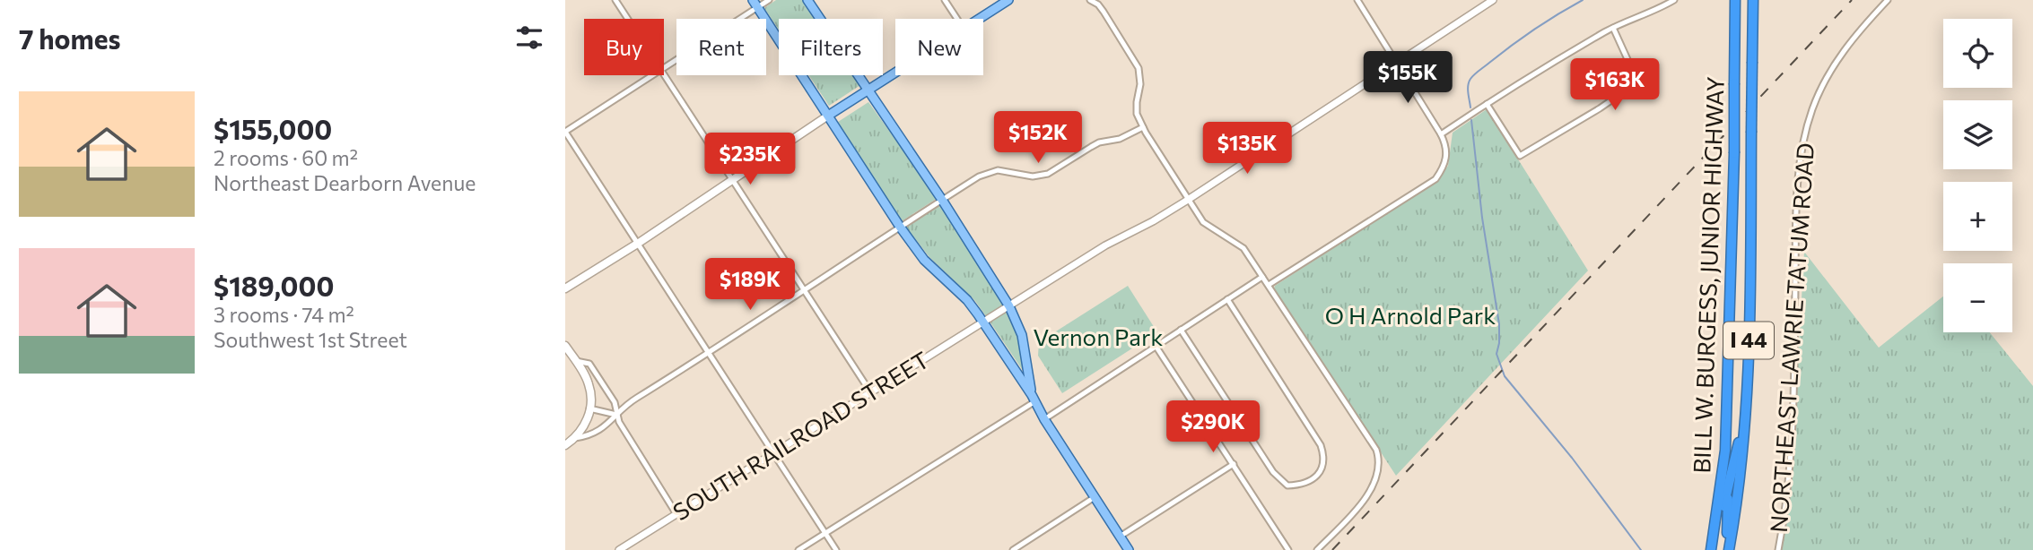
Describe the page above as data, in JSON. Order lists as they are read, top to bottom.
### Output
{
  "streets": {
    "highway": ["BILL W. BURGESS, JUNIOR HIGHWAY", "I 44"],
    "street": ["NORTHEAST LAWRIE TATUM ROAD", "SOUTH RAILROAD STREET"]
  },
  "parks": ["O H Arnold Park", "Vernon Park"],
  "page": {
    "heading": "7 homes",
    "map_buttons": ["+", "−"],
    "chip": [
      "Buy",
      "Rent",
      "Filters",
      "New"
    ],
    "price": [
      "$155K",
      "$163K",
      "$152K",
      "$135K",
      "$235K",
      "$189K",
      "$290K"
    ],
    "list": [
      {
        "name": "$155,000",
        "note": "2 rooms · 60 m² · Northeast Dearborn Avenue"
      },
      {
        "name": "$189,000",
        "note": "3 rooms · 74 m² · Southwest 1st Street"
      }
    ]
  }
}
